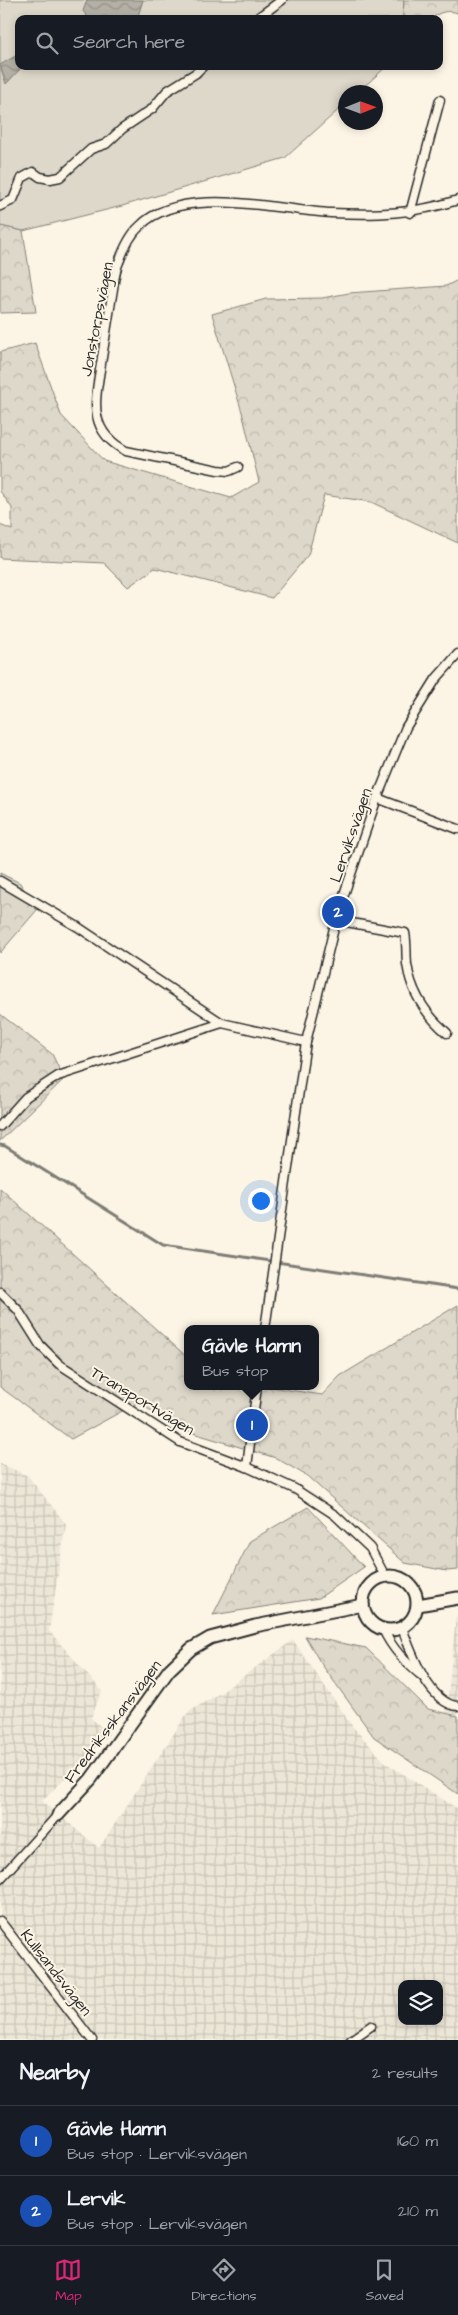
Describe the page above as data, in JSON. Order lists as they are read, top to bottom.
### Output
{
  "streets": {
    "main road": ["Fredriksskansvägen"],
    "street": [
      "Jonstorpsvägen",
      "Lerviksvägen",
      "Transportvägen",
      "Kullsandsvägen"
    ]
  },
  "crossings": [
    ["Transportvägen", "Fredriksskansvägen"]
  ],
  "north": "right",
  "page": {
    "search": "Search here",
    "pins": ["2", "1"],
    "popup": ["Gävle Hamn", "Bus stop"],
    "heading": ["Nearby", "2 results"],
    "list": [
      {
        "mark": "1",
        "name": "Gävle Hamn",
        "note": "Bus stop · Lerviksvägen",
        "value": "160 m"
      },
      {
        "mark": "2",
        "name": "Lervik",
        "note": "Bus stop · Lerviksvägen",
        "value": "210 m"
      }
    ],
    "nav": ["Map", "Directions", "Saved"]
  }
}
